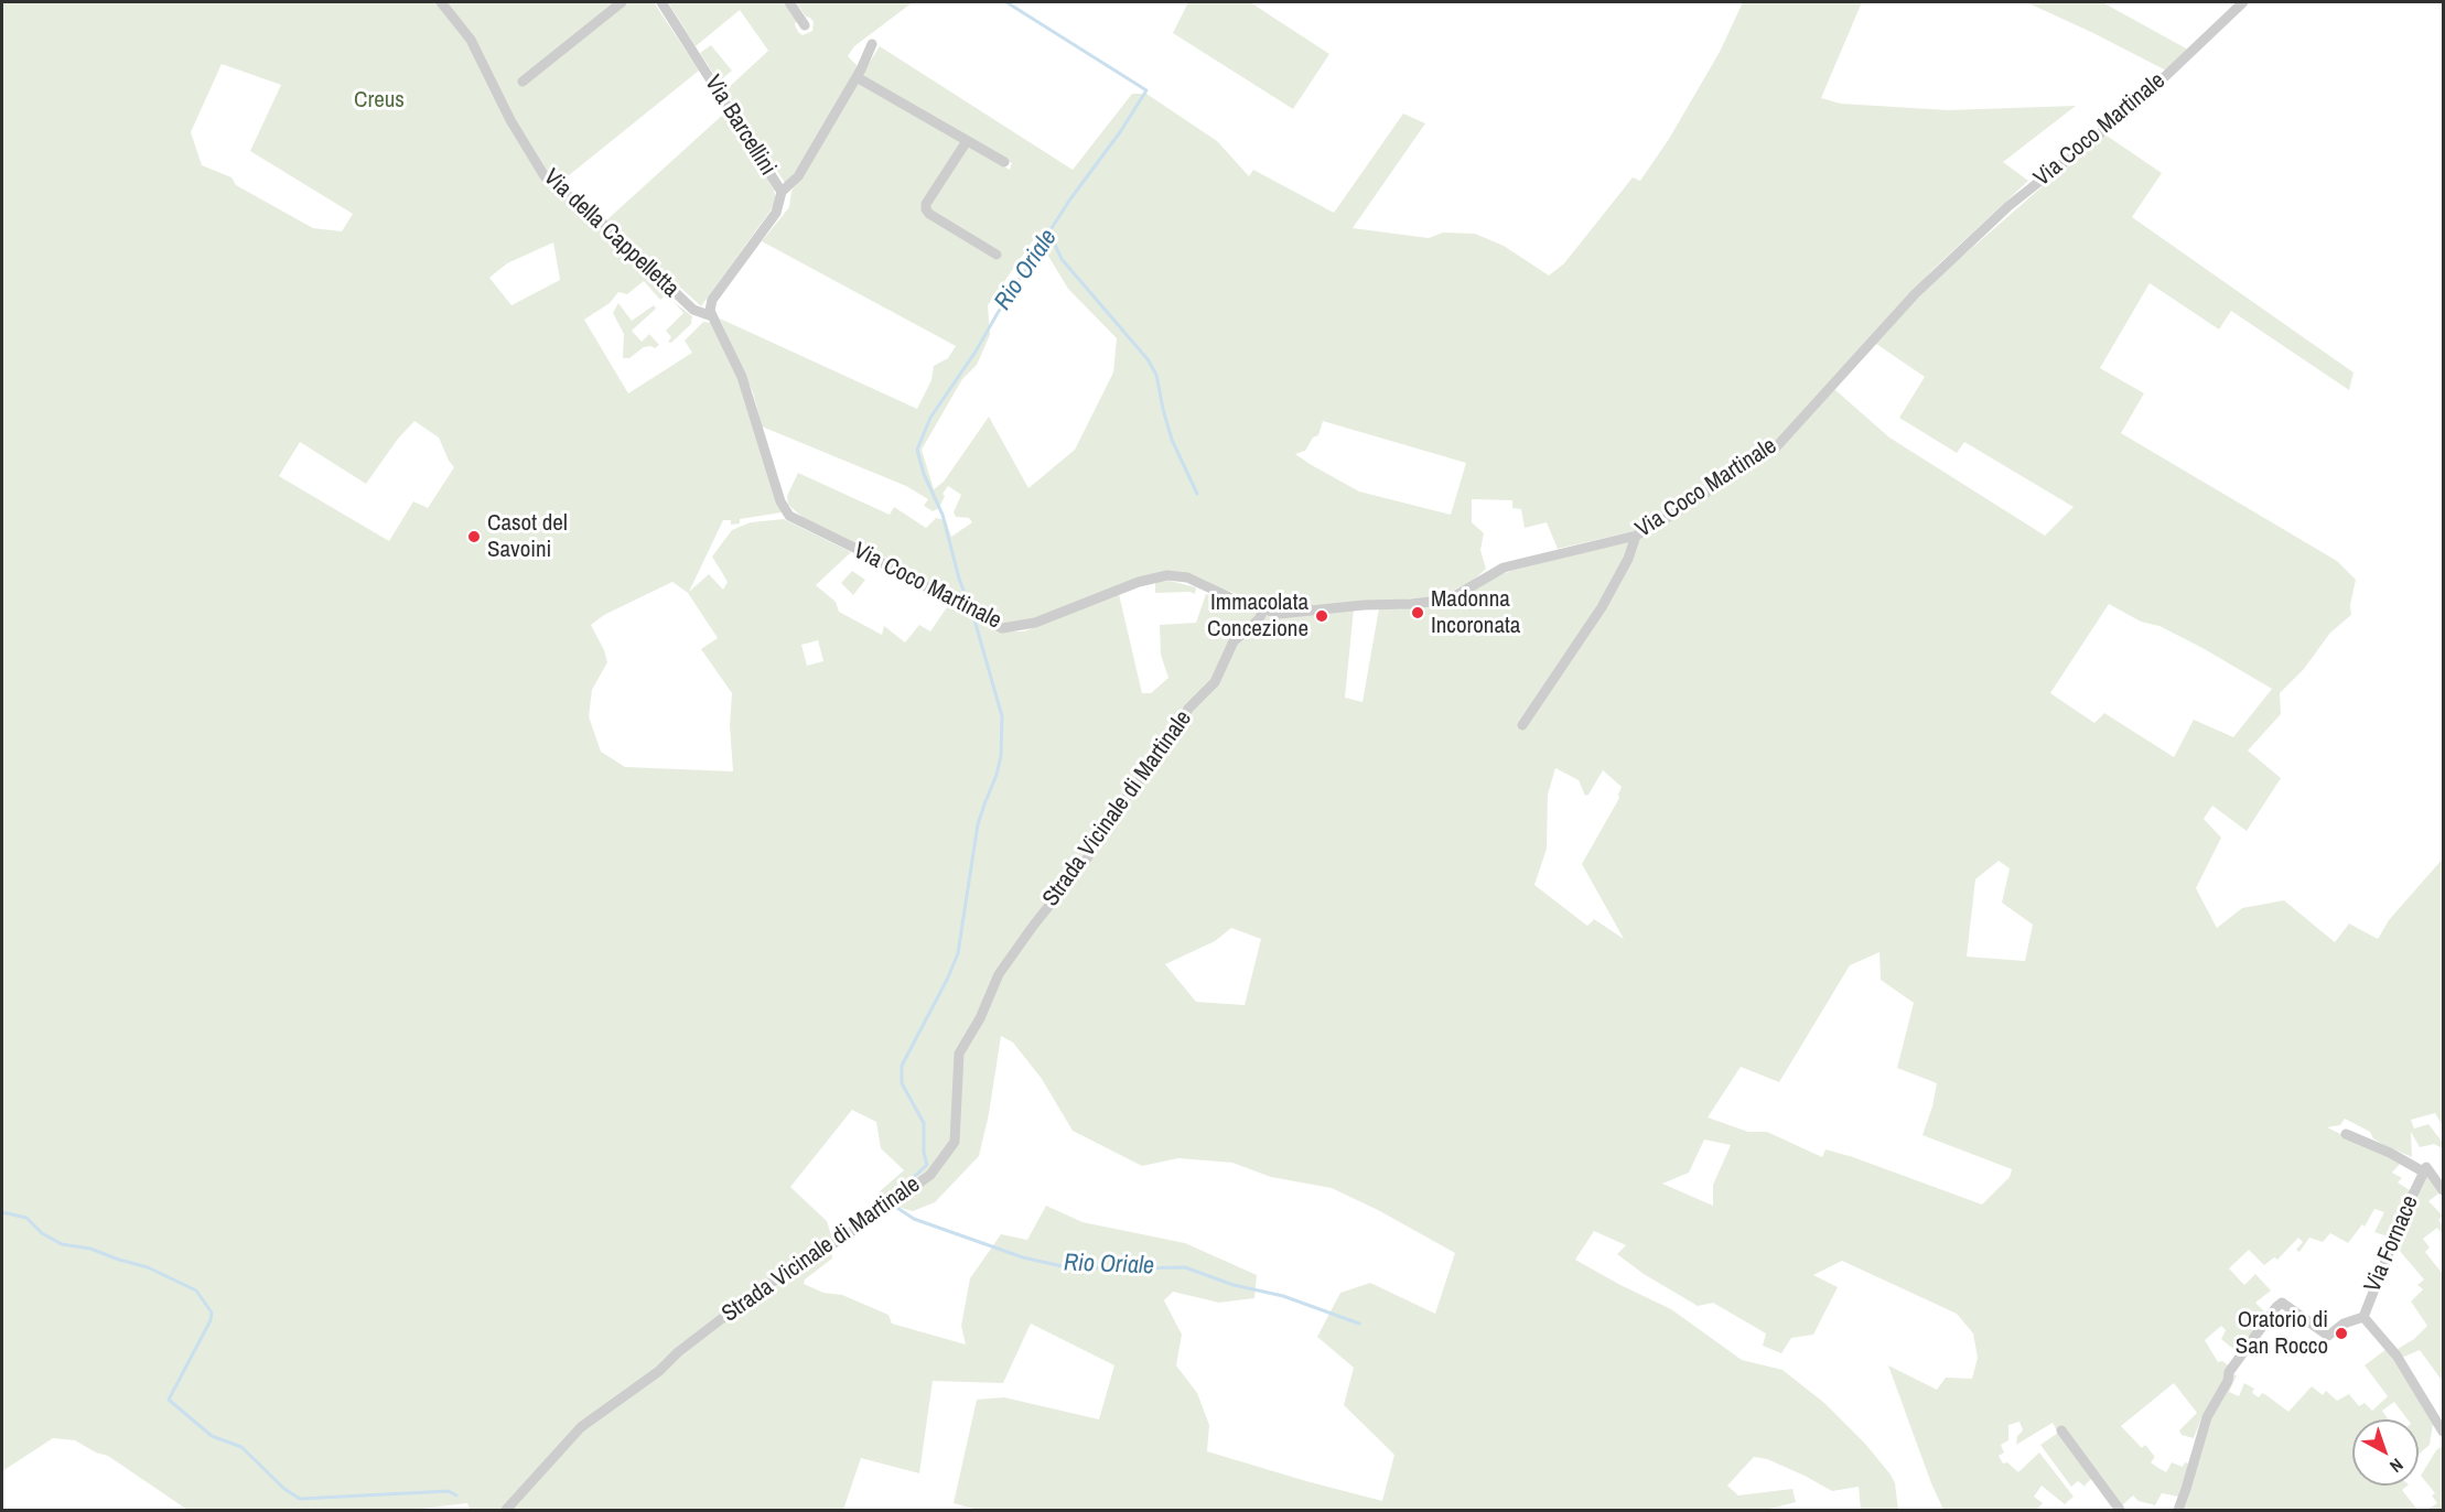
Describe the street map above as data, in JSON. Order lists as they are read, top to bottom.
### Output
{
  "streets": {
    "street": [
      "Via Barcellini",
      "Via Coco Martinale",
      "Via della Cappelletta",
      "Strada Vicinale di Martinale",
      "Via Fornace"
    ]
  },
  "crossings": [
    ["Via Barcellini", "Via Coco Martinale"],
    ["Via Barcellini", "Via della Cappelletta"],
    ["Via Coco Martinale", "Via della Cappelletta"],
    ["Via Coco Martinale", "Strada Vicinale di Martinale"]
  ],
  "water": ["Rio Oriale"],
  "parks": ["Creus"],
  "places": [
    "Casot del Savoini",
    "Madonna Incoronata",
    "Immacolata Concezione",
    "Oratorio di San Rocco"
  ],
  "north": "bottom right"
}
